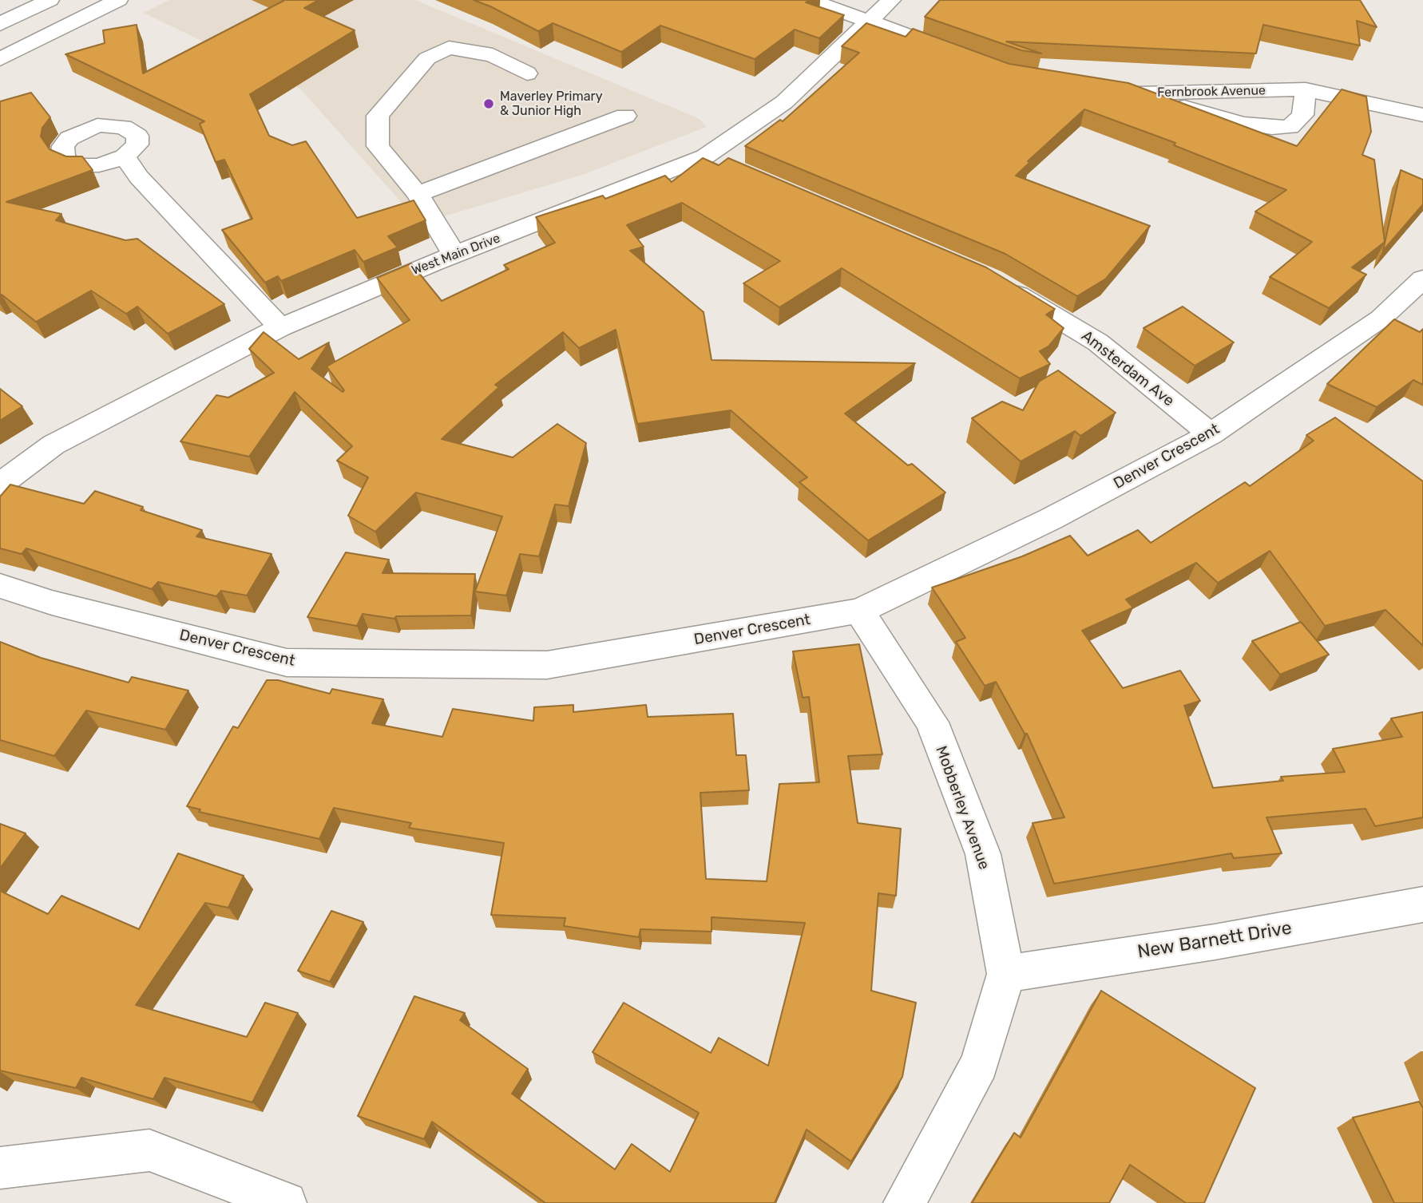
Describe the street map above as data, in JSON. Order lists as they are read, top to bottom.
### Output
{
  "streets": {
    "main road": [
      "Fernbrook Avenue",
      "West Main Drive",
      "Amsterdam Ave",
      "Denver Crescent",
      "Mobberley Avenue",
      "New Barnett Drive"
    ]
  },
  "crossings": [
    ["Amsterdam Ave", "Denver Crescent"],
    ["Denver Crescent", "Mobberley Avenue"],
    ["Mobberley Avenue", "New Barnett Drive"]
  ],
  "places": ["Maverley Primary & Junior High"]
}
